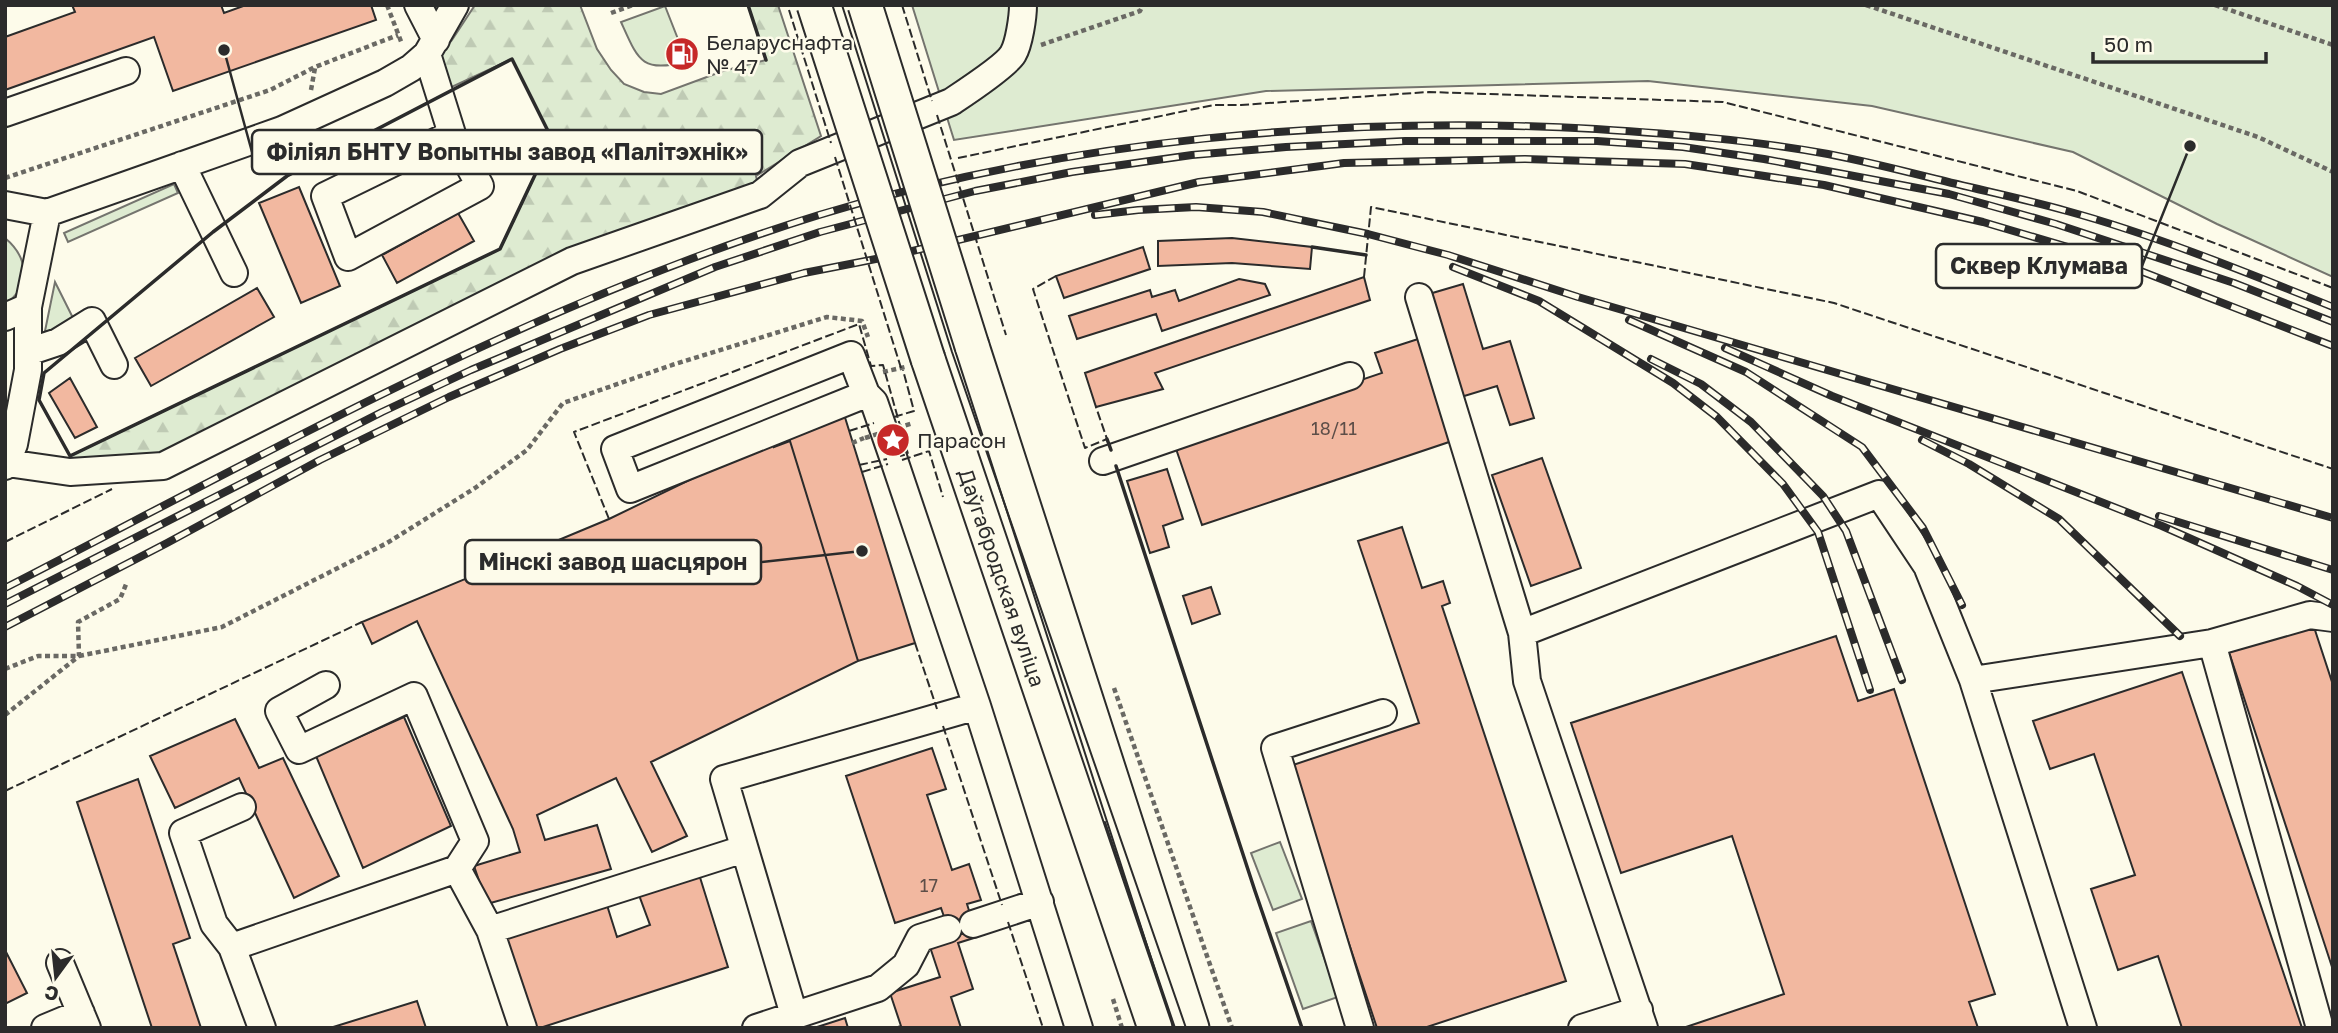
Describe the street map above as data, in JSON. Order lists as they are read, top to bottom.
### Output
{
  "streets": {
    "main road": ["Даўгабродская вуліца"]
  },
  "places": {
    "other": ["Філіял БНТУ Вопытны завод «Палітэхнік»", "Сквер Клумава", "Мінскі завод шасцярон"],
    "fuel station": ["Беларуснафта № 47"],
    "place": ["Парасон"]
  },
  "house_numbers": ["18/11", "17"],
  "scale_bar": "50 m",
  "north": "bottom"
}
